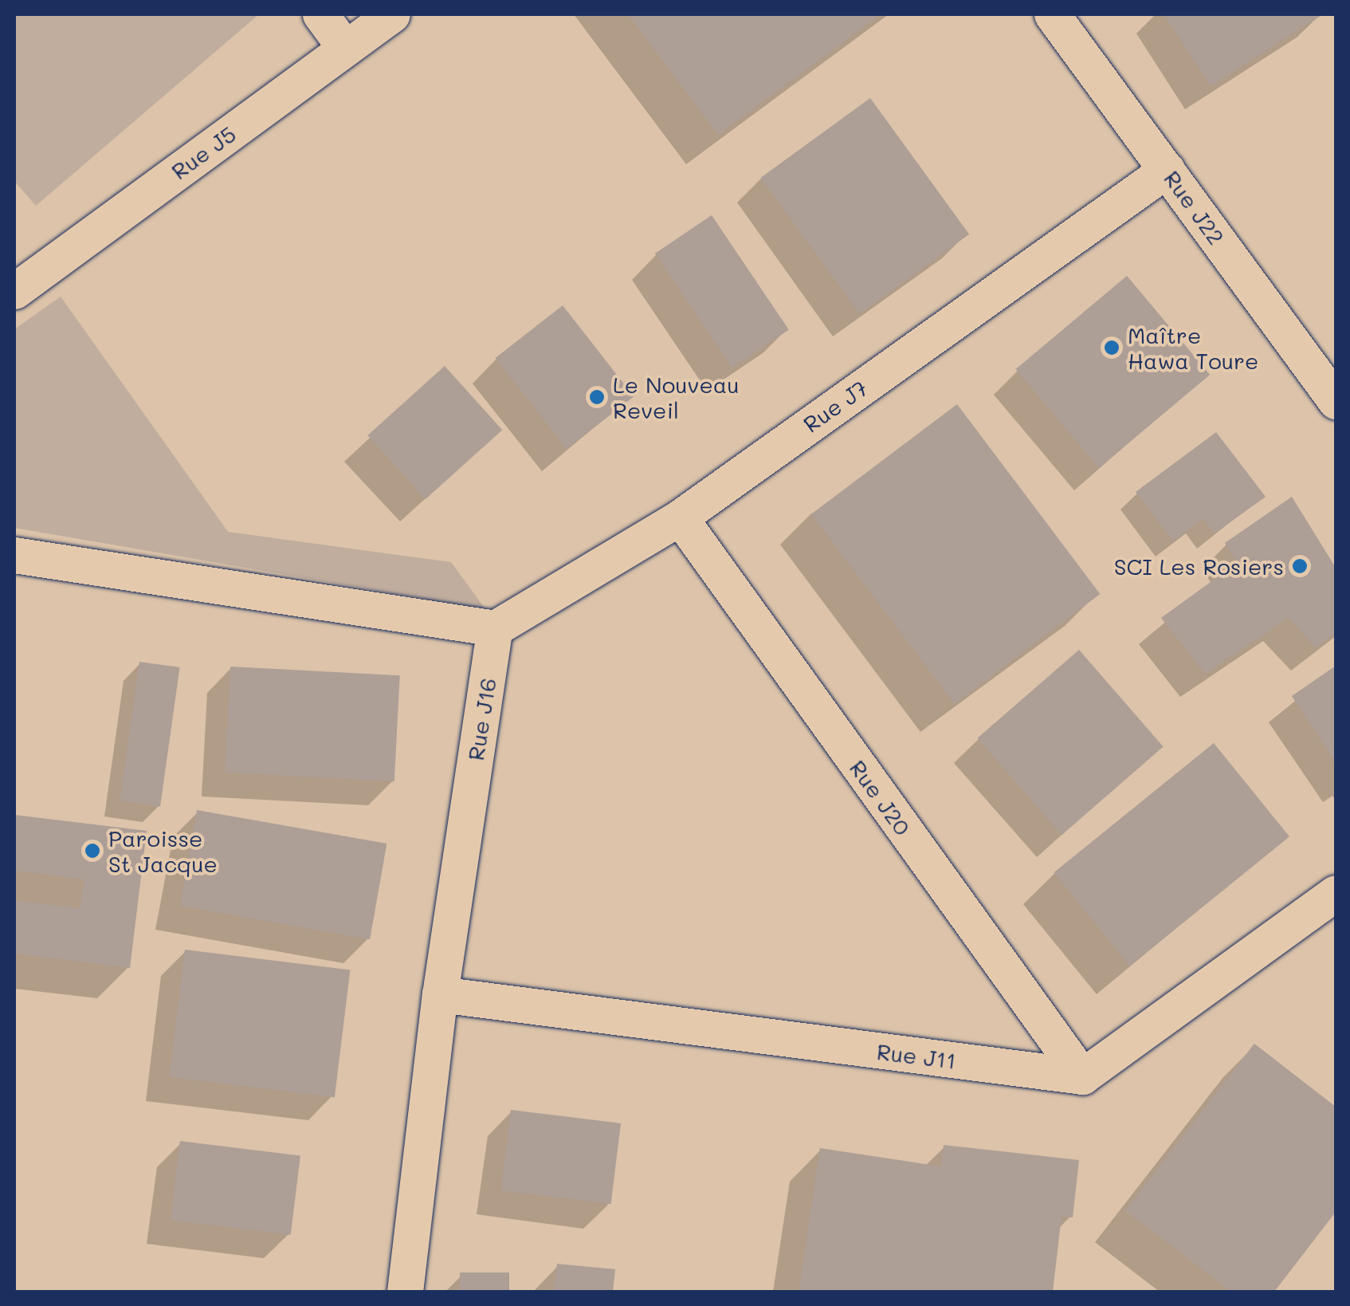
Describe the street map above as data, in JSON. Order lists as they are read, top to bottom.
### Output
{
  "streets": {
    "street": [
      "Rue J5",
      "Rue J22",
      "Rue J7",
      "Rue J16",
      "Rue J20",
      "Rue J11"
    ]
  },
  "crossings": [
    ["Rue J22", "Rue J7"],
    ["Rue J7", "Rue J16"],
    ["Rue J7", "Rue J20"],
    ["Rue J16", "Rue J11"],
    ["Rue J20", "Rue J11"]
  ],
  "places": [
    "Maître Hawa Toure",
    "Le Nouveau Reveil",
    "SCI Les Rosiers",
    "Paroisse St Jacque"
  ]
}
